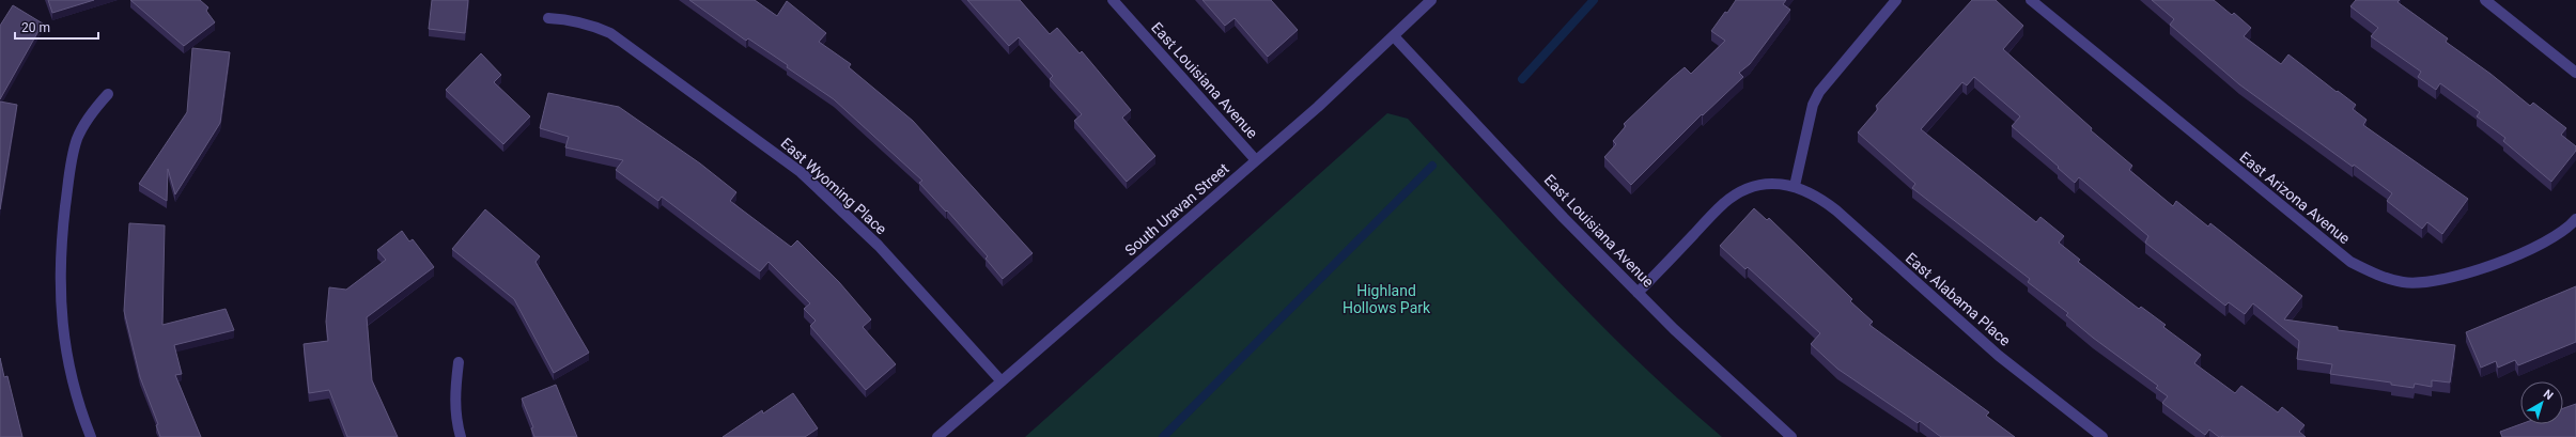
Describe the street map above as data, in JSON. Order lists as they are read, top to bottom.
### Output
{
  "streets": {
    "street": [
      "East Louisiana Avenue",
      "East Wyoming Place",
      "East Arizona Avenue",
      "South Uravan Street",
      "East Alabama Place"
    ]
  },
  "crossings": [
    ["East Louisiana Avenue", "South Uravan Street"],
    ["East Louisiana Avenue", "East Alabama Place"],
    ["East Wyoming Place", "South Uravan Street"]
  ],
  "parks": ["Highland Hollows Park"],
  "scale_bar": "20 m",
  "north": "top right"
}
